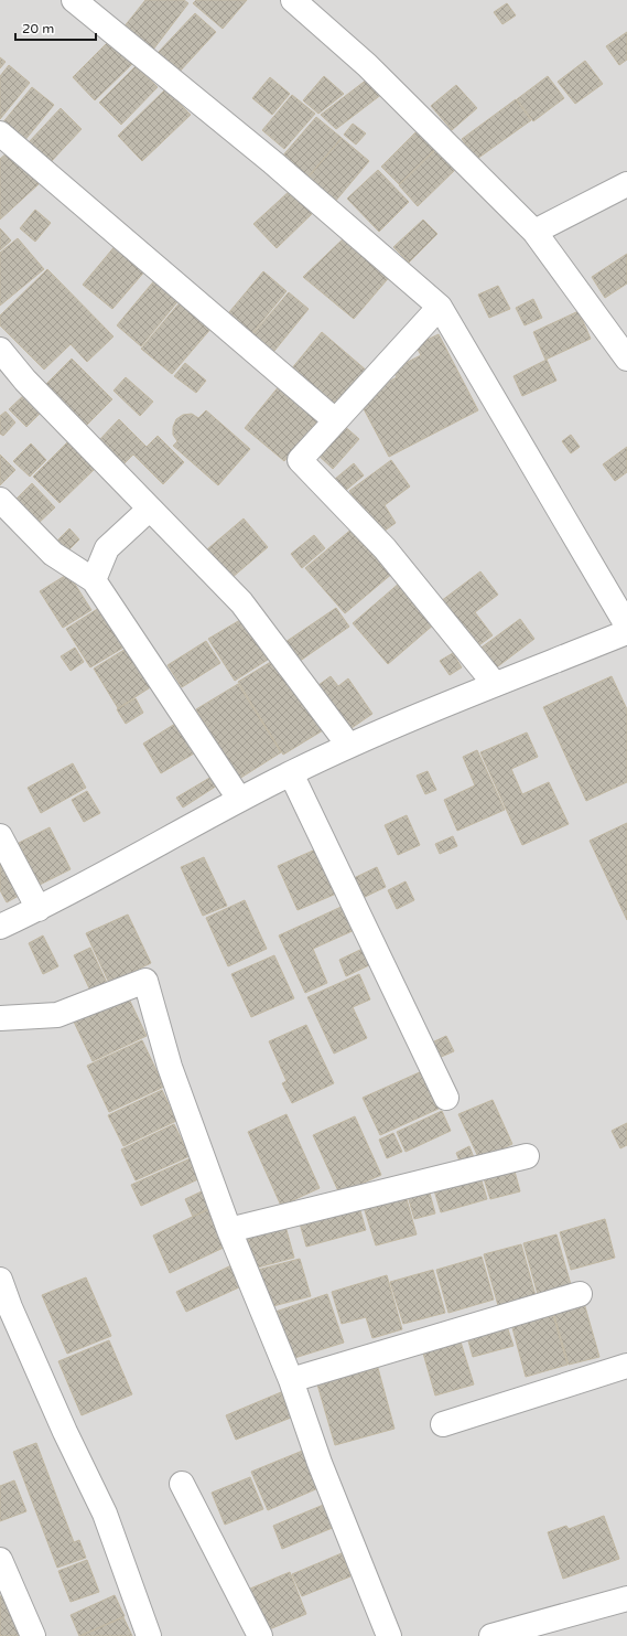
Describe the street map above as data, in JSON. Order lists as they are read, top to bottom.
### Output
{
  "scale_bar": "20 m"
}
